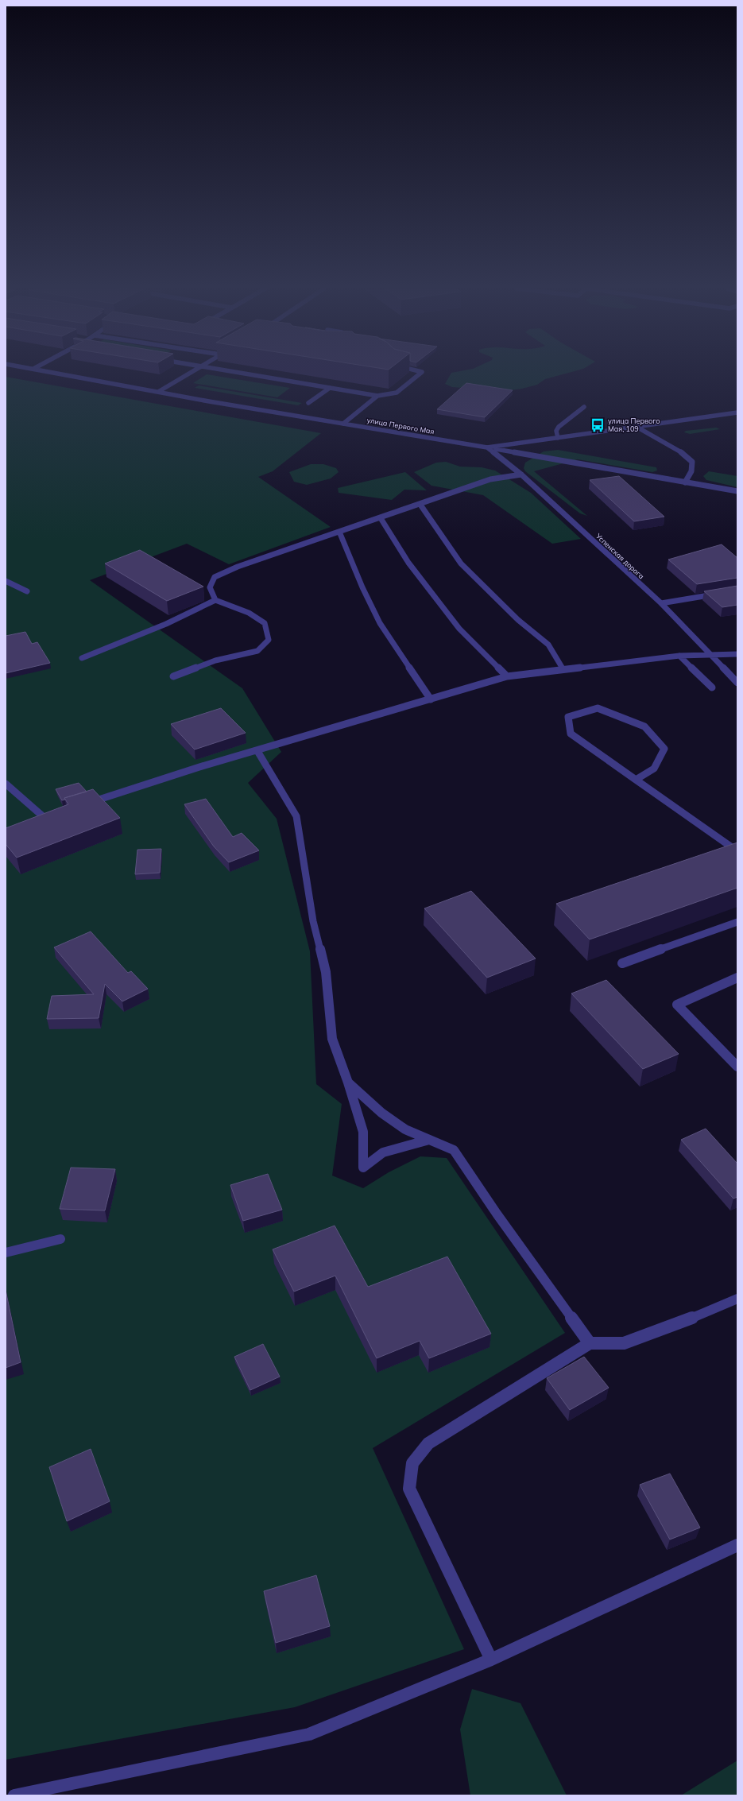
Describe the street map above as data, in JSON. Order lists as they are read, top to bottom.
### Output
{
  "streets": {
    "street": ["улица Первого Мая", "Успенская дорога"]
  },
  "crossings": [
    ["улица Первого Мая", "Успенская дорога"]
  ],
  "places": {
    "bus stop": ["улица Первого Мая, 109"]
  }
}
